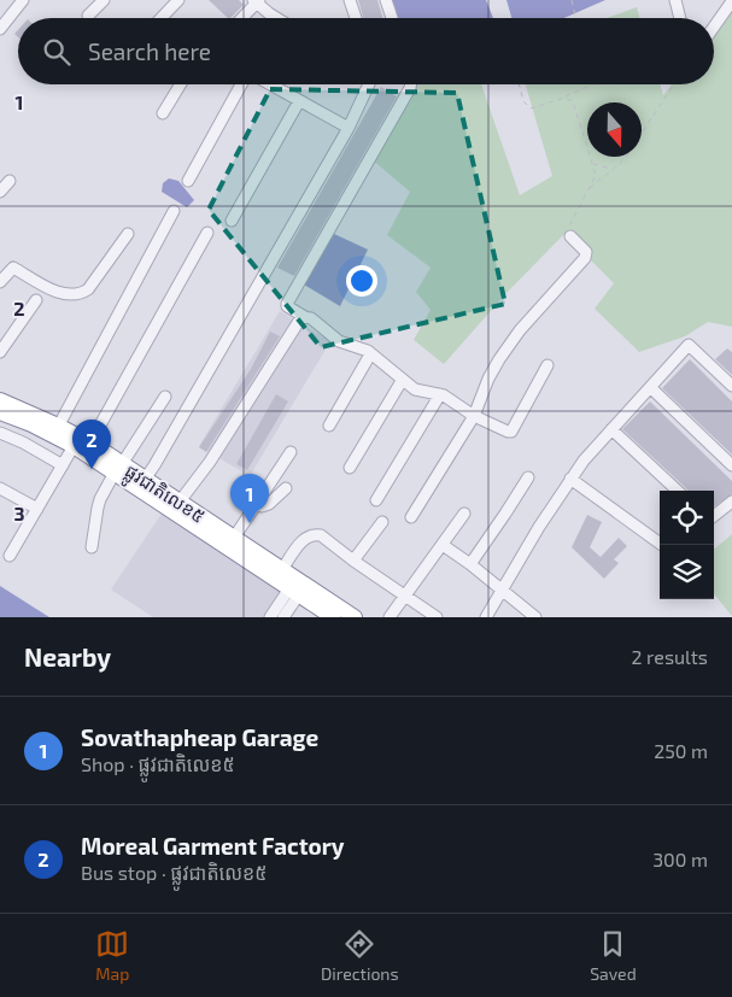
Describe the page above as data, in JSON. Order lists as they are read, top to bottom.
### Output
{
  "streets": {
    "highway": ["ផ្លូវជាតិលេខ៥"]
  },
  "north": "bottom",
  "page": {
    "search": "Search here",
    "pins": ["2", "1"],
    "heading": ["Nearby", "2 results"],
    "list": [
      {
        "mark": "1",
        "name": "Sovathapheap Garage",
        "note": "Shop · ផ្លូវជាតិលេខ៥",
        "value": "250 m"
      },
      {
        "mark": "2",
        "name": "Moreal Garment Factory",
        "note": "Bus stop · ផ្លូវជាតិលេខ៥",
        "value": "300 m"
      }
    ],
    "nav": ["Map", "Directions", "Saved"]
  },
  "grid": {
    "rows": ["1", "2", "3"]
  }
}
